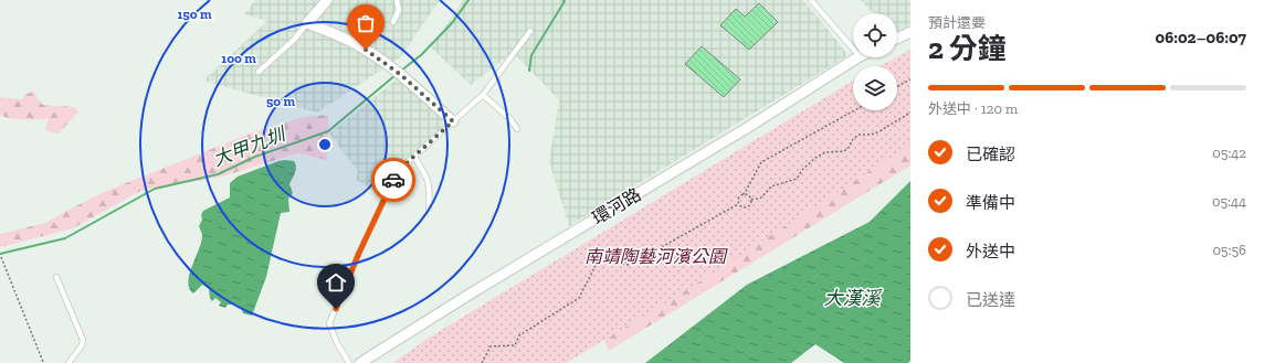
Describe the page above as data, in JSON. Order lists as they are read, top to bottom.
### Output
{
  "streets": {
    "street": ["環河路"]
  },
  "water": ["大甲九圳", "大漢溪"],
  "parks": ["南靖陶藝河濱公園"],
  "page": {
    "heading": ["2 分鐘", "預計還要", "06:02–06:07"],
    "bar": "外送中 · 120 m",
    "list": [
      ["已確認", "05:42"],
      ["準備中", "05:44"],
      ["外送中", "05:56"],
      "已送達"
    ]
  },
  "rings": ["150 m", "100 m", "50 m"]
}
